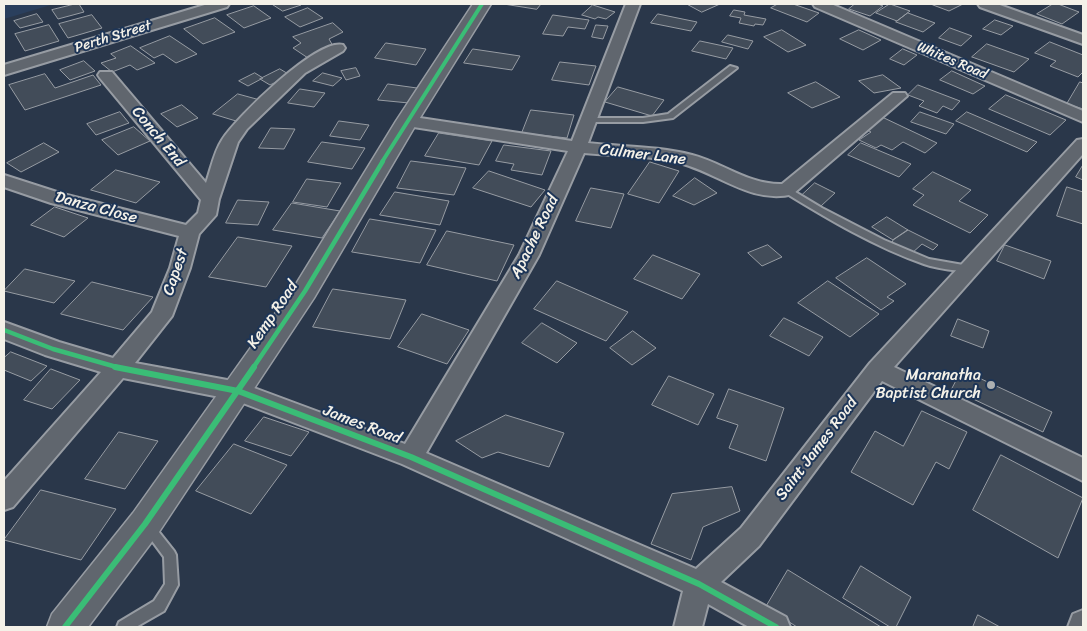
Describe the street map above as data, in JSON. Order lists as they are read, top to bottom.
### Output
{
  "streets": {
    "street": [
      "Perth Street",
      "Whites Road",
      "Conch End",
      "Culmer Lane",
      "Danza Close",
      "Apache Road",
      "Capest",
      "Kemp Road",
      "James Road",
      "Saint James Road"
    ]
  },
  "crossings": [
    ["Conch End", "Capest"],
    ["Culmer Lane", "Apache Road"],
    ["Culmer Lane", "Kemp Road"],
    ["Danza Close", "Capest"],
    ["Apache Road", "James Road"],
    ["Capest", "James Road"],
    ["Kemp Road", "James Road"],
    ["James Road", "Saint James Road"]
  ],
  "places": ["Maranatha Baptist Church"]
}
